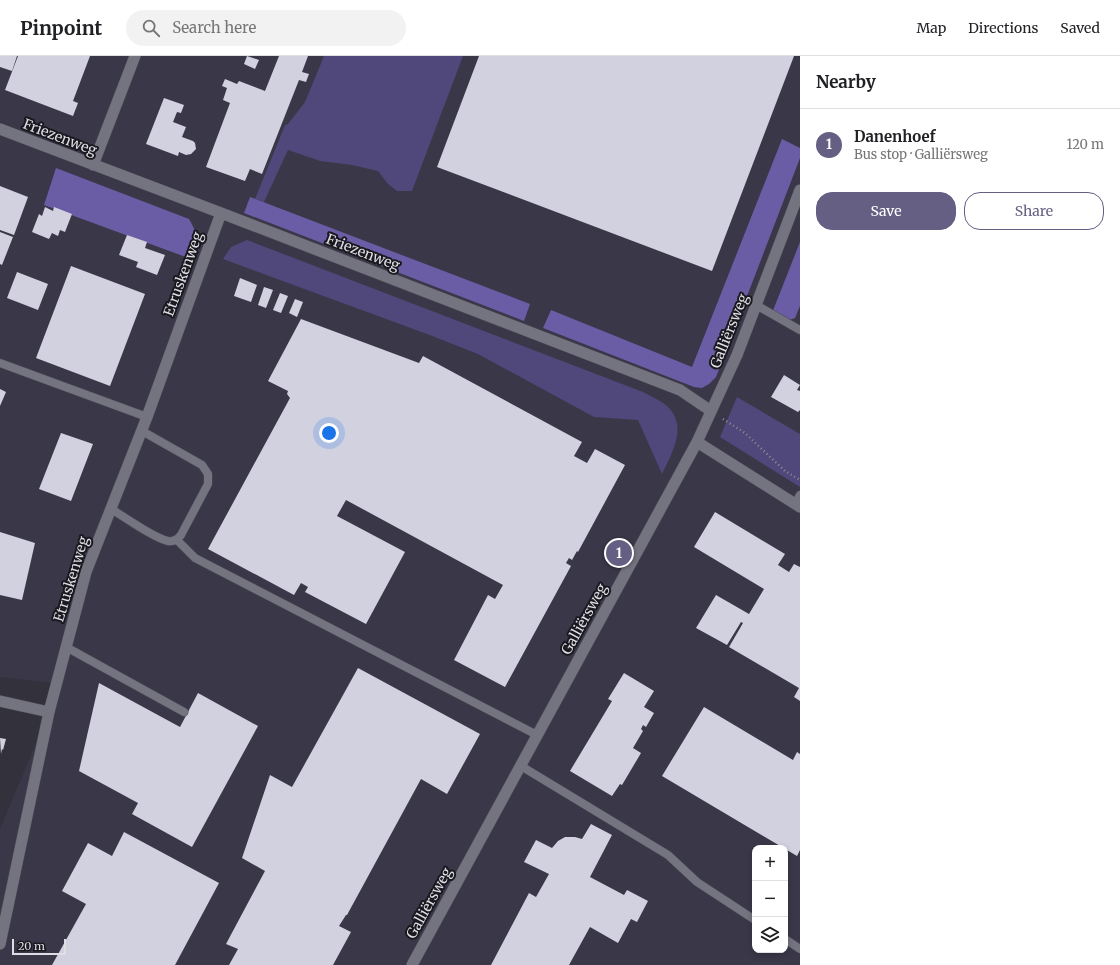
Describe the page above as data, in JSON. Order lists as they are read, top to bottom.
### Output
{
  "streets": {
    "street": ["Friezenweg", "Etruskenweg", "Galliërsweg"]
  },
  "crossings": [
    ["Friezenweg", "Etruskenweg"],
    ["Friezenweg", "Galliërsweg"]
  ],
  "scale_bar": "20 m",
  "page": {
    "header": "Pinpoint",
    "search": "Search here",
    "nav": ["Map", "Directions", "Saved"],
    "heading": "Nearby",
    "list": [
      {
        "mark": "1",
        "name": "Danenhoef",
        "note": "Bus stop · Galliërsweg",
        "value": "120 m"
      }
    ],
    "buttons": ["Save", "Share"],
    "pins": "1",
    "map_buttons": ["+", "−"],
    "scale": "20 m"
  }
}
